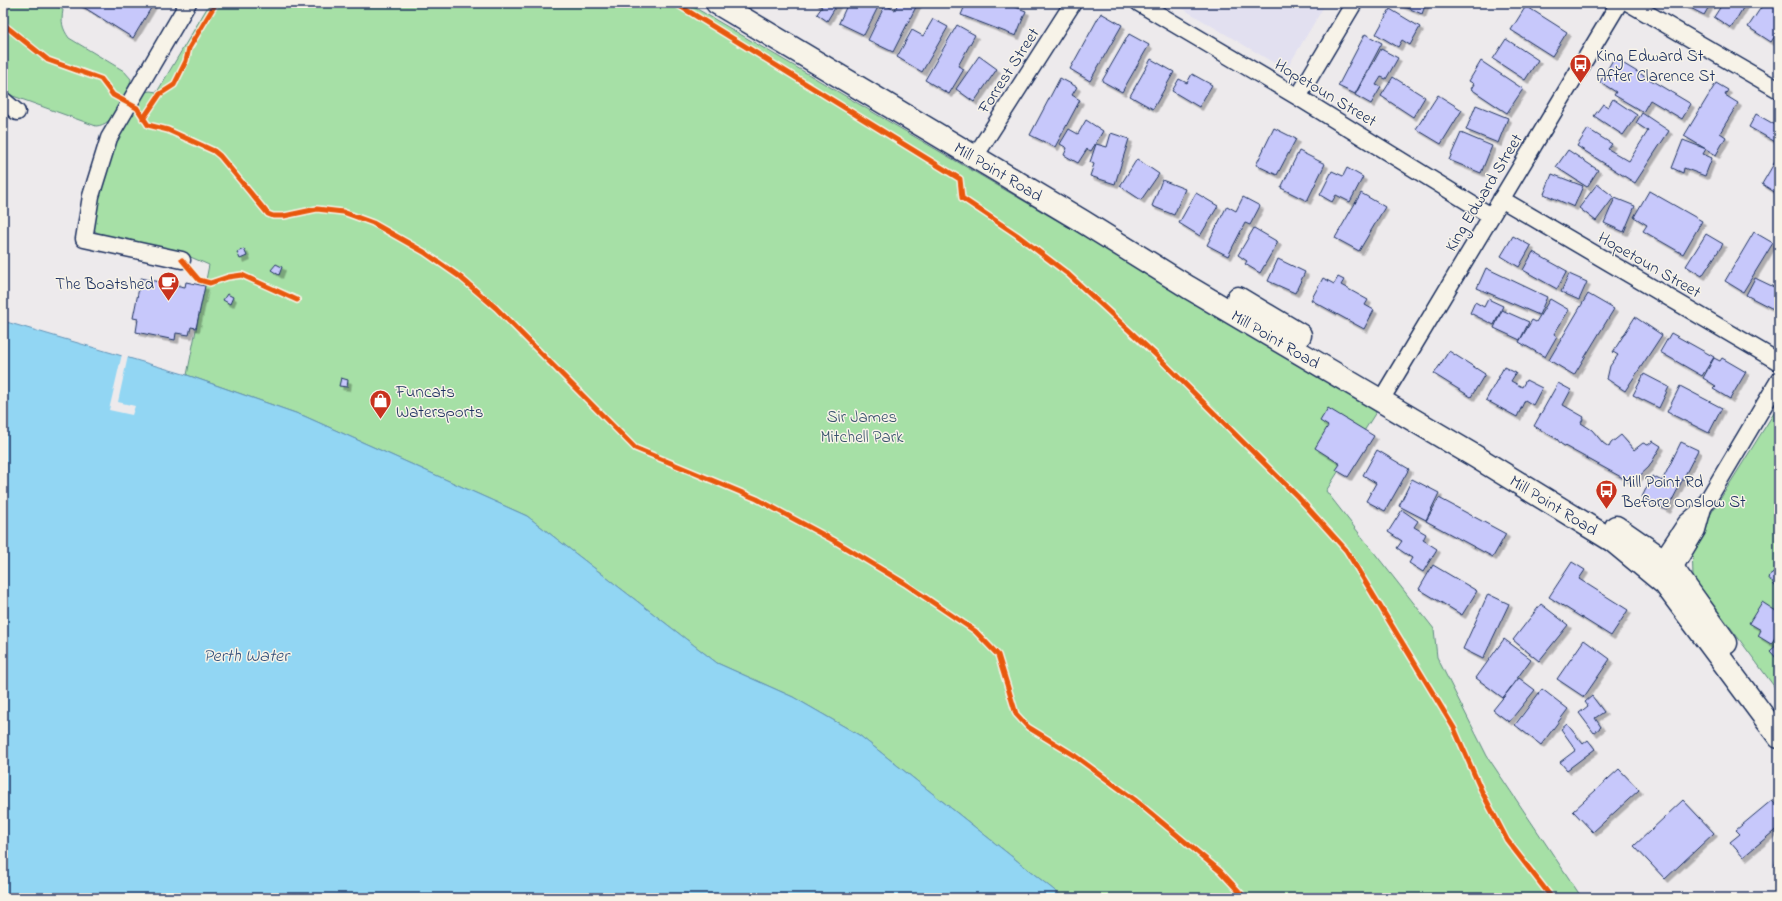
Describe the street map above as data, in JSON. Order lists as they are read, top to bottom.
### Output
{
  "streets": {
    "main road": ["Mill Point Road"],
    "street": ["Forrest Street", "Hopetoun Street", "King Edward Street"]
  },
  "crossings": [
    ["Forrest Street", "Mill Point Road"],
    ["Hopetoun Street", "King Edward Street"],
    ["Mill Point Road", "King Edward Street"]
  ],
  "water": ["Perth Water"],
  "parks": ["Sir James Mitchell Park"],
  "places": {
    "bus stop": ["King Edward St After Clarence St", "Mill Point Rd Before Onslow St"],
    "cafe": ["The Boatshed"],
    "shop": ["Funcats Watersports"]
  }
}
